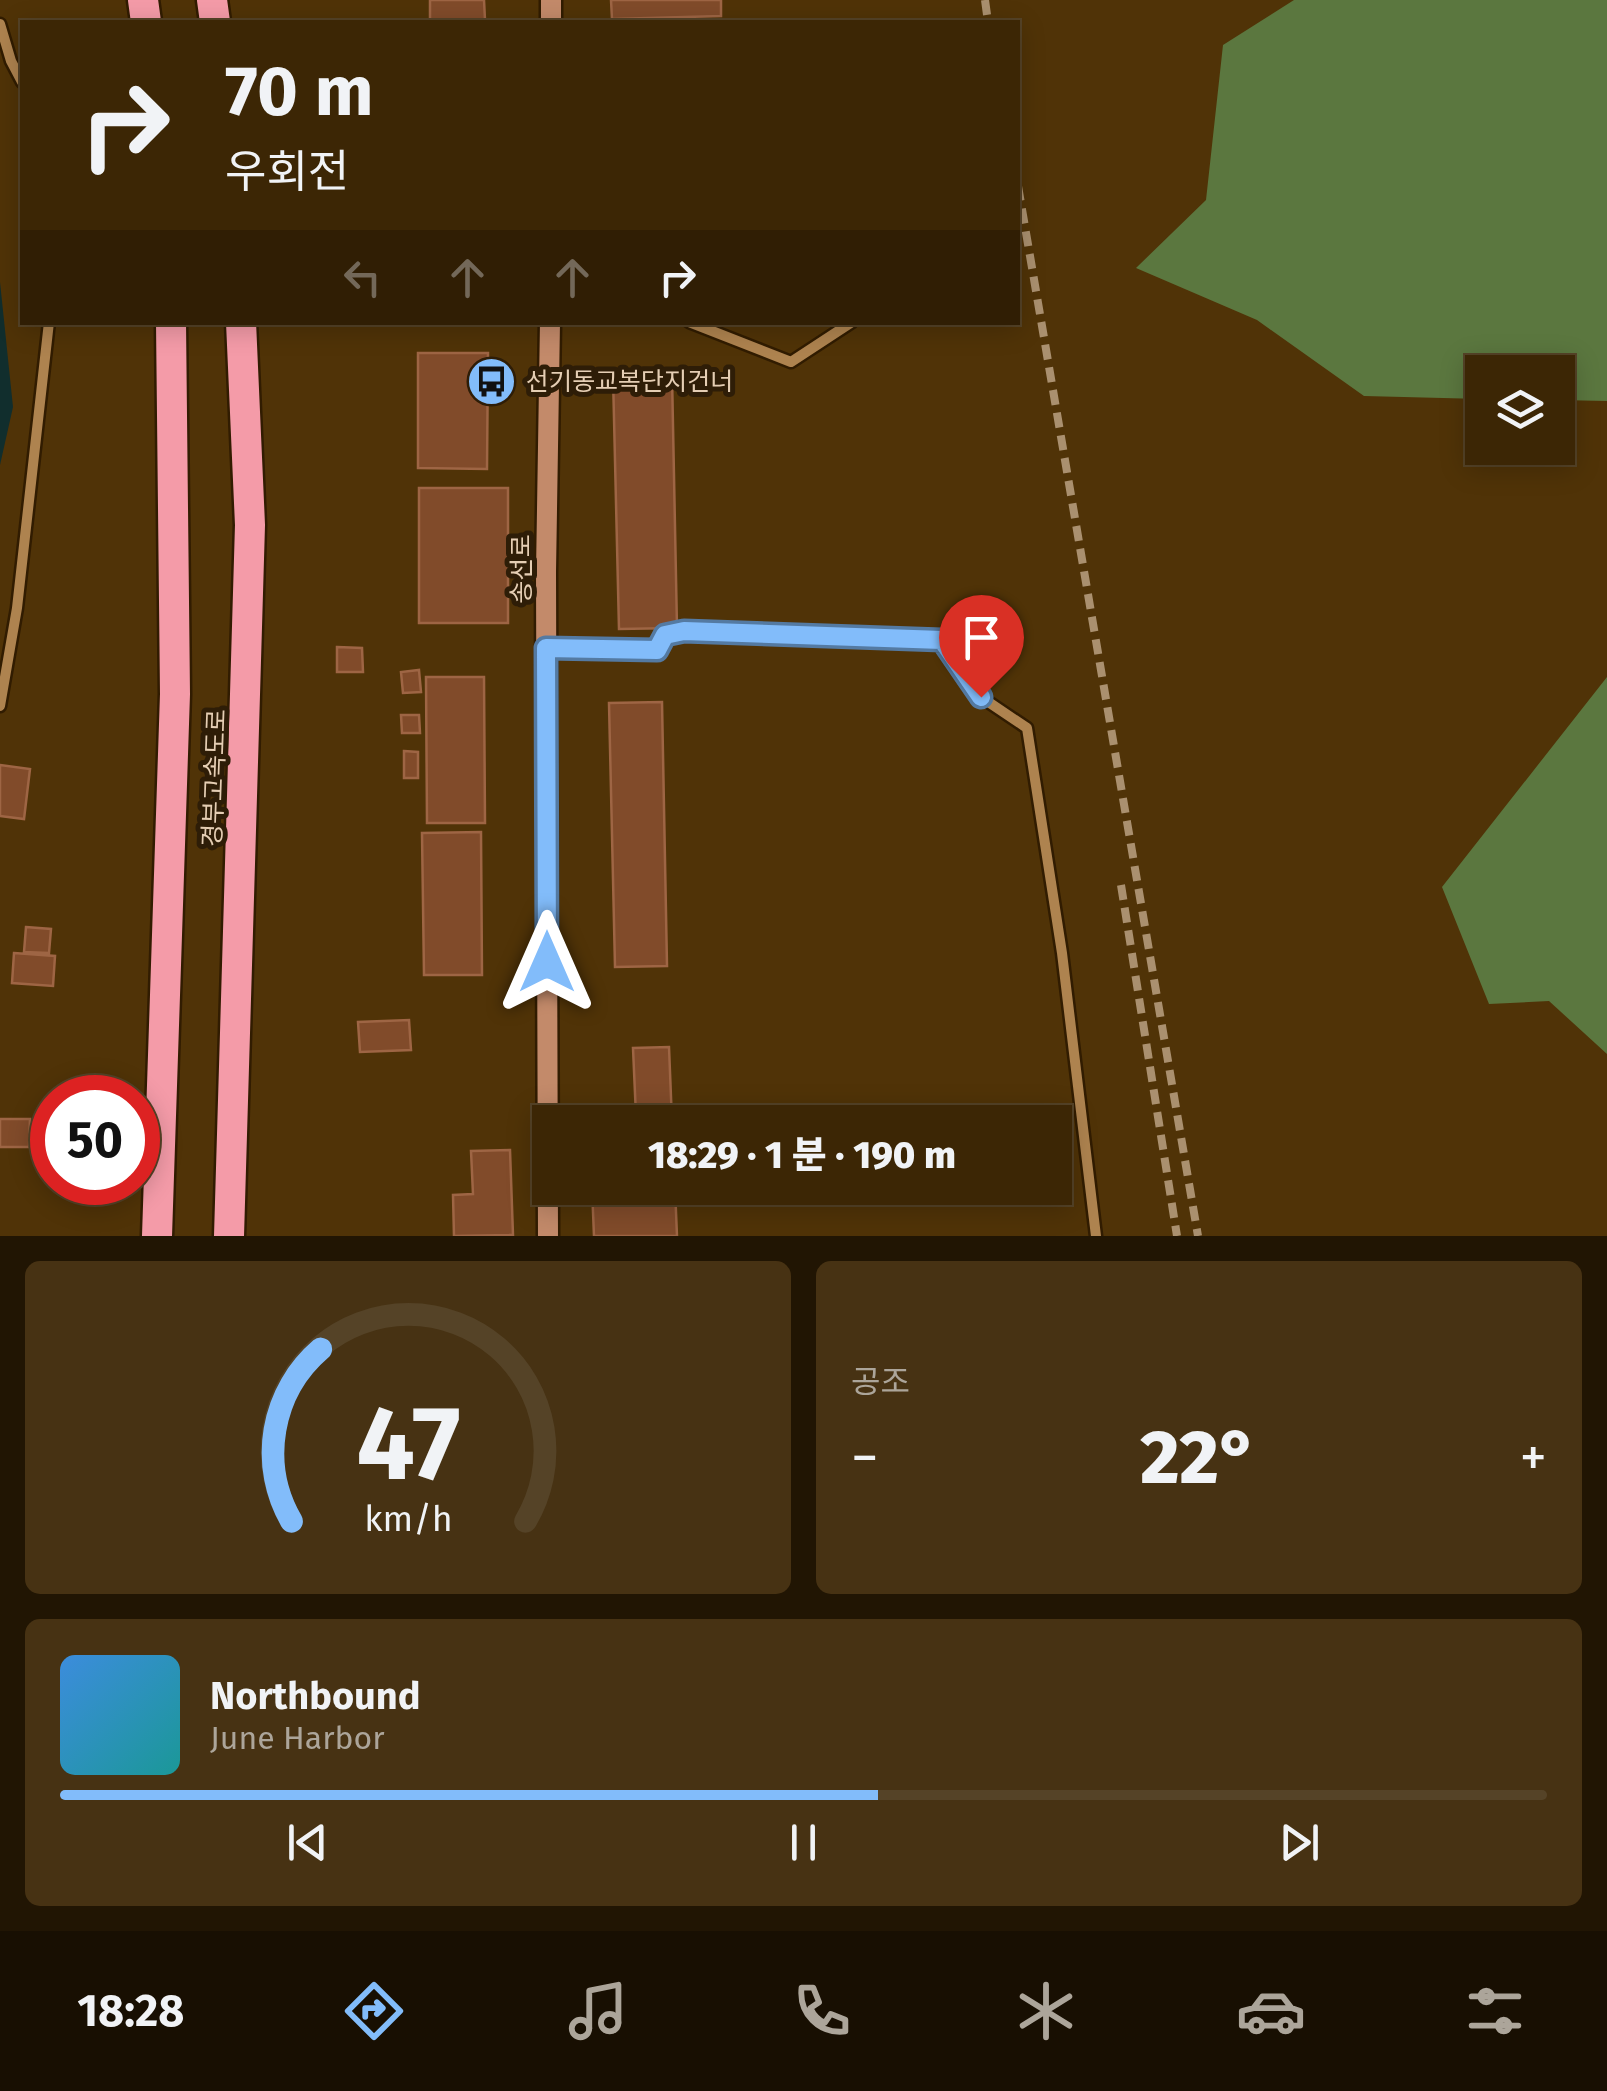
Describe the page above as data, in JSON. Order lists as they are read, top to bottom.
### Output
{
  "streets": {
    "highway": ["경부고속도로"],
    "main road": ["송선로"]
  },
  "places": {
    "bus stop": ["선기동교복단지건너"]
  },
  "page": {
    "turn": ["70 m", "우회전"],
    "limit": "50",
    "trip": "18:29 · 1 분 · 190 m",
    "tile": "공조",
    "heat": ["−", "22°", "+"],
    "song": ["Northbound", "June Harbor"],
    "tabs": "18:28",
    "gauge": ["47", "km/h"]
  }
}
